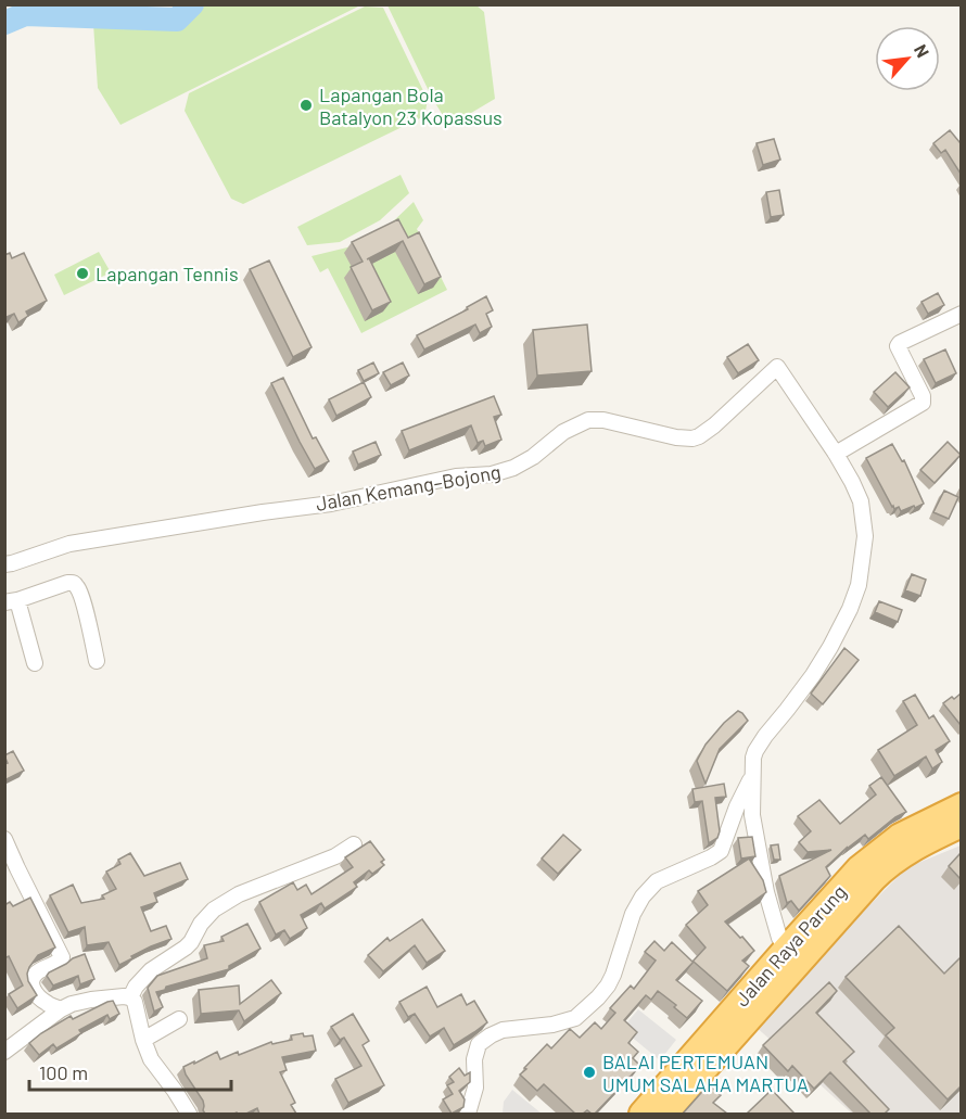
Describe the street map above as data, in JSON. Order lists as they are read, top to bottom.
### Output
{
  "streets": {
    "highway": ["Jalan Raya Parung"],
    "street": ["Jalan Kemang–Bojong"]
  },
  "crossings": [
    ["Jalan Kemang–Bojong", "Jalan Raya Parung"]
  ],
  "places": ["Lapangan Bola Batalyon 23 Kopassus", "Lapangan Tennis", "BALAI PERTEMUAN UMUM SALAHA MARTUA"],
  "scale_bar": "100 m",
  "north": "top right"
}
